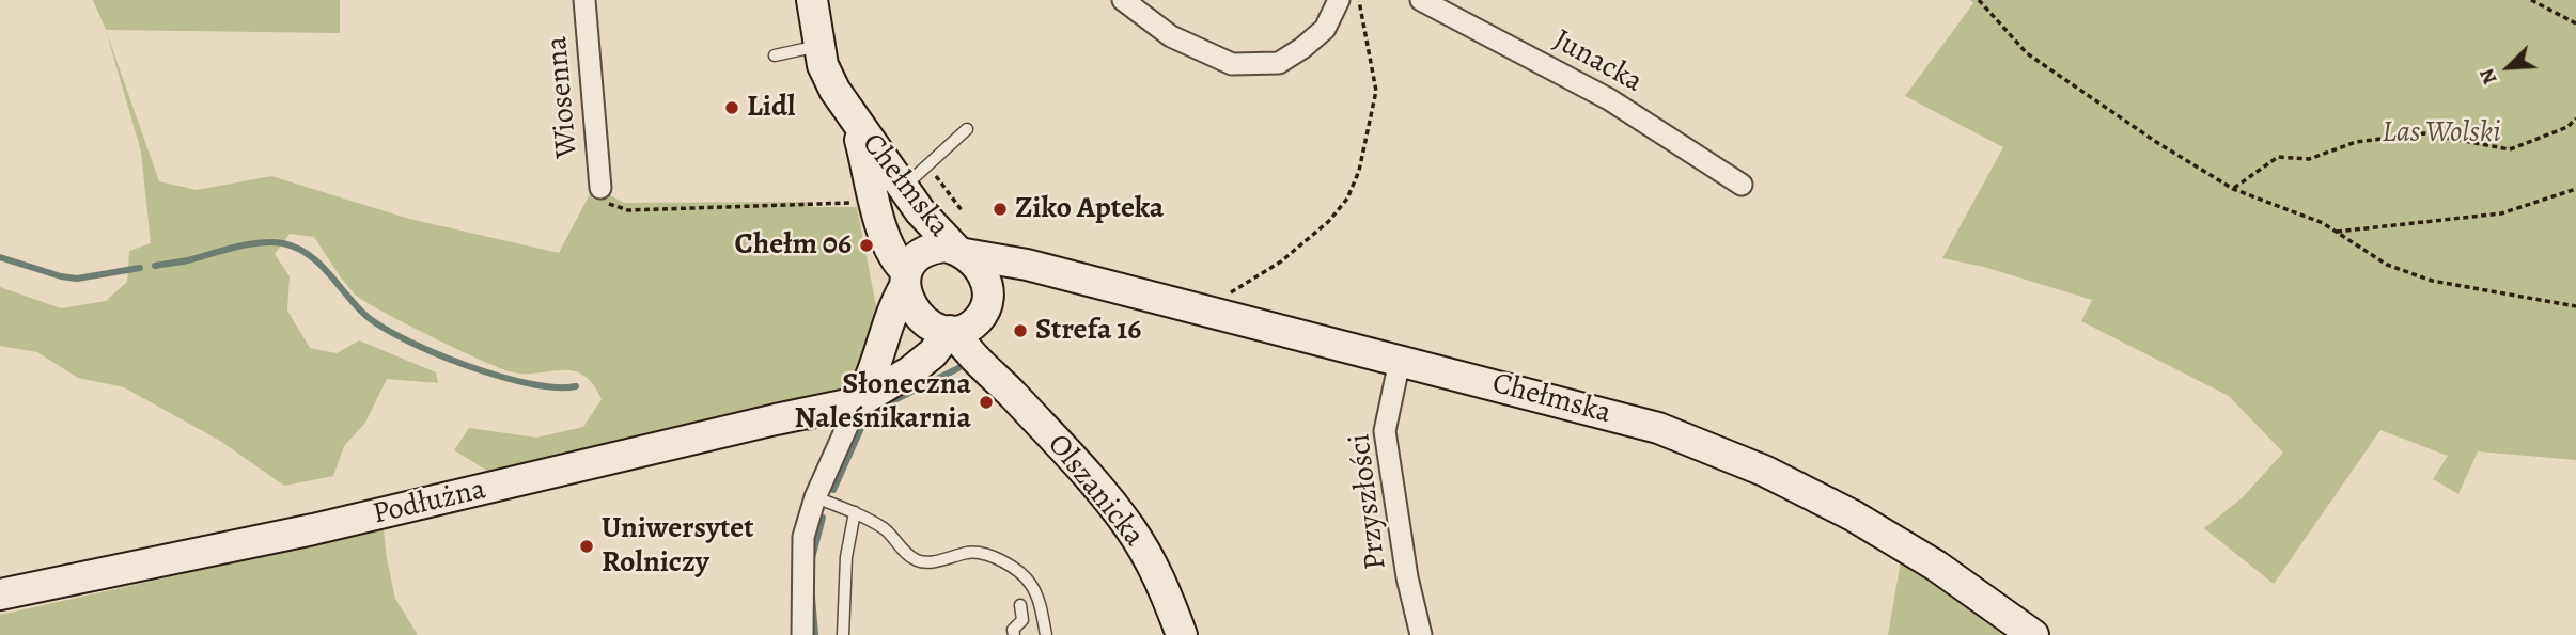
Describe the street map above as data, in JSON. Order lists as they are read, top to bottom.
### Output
{
  "streets": {
    "street": [
      "Junacka",
      "Wiosenna",
      "Chełmska",
      "Olszanicka",
      "Przyszłości",
      "Podłużna"
    ]
  },
  "crossings": [
    ["Chełmska", "Olszanicka"],
    ["Chełmska", "Przyszłości"],
    ["Chełmska", "Podłużna"],
    ["Olszanicka", "Podłużna"]
  ],
  "parks": ["Las Wolski"],
  "places": [
    "Lidl",
    "Ziko Apteka",
    "Chełm 06",
    "Strefa 16",
    "Słoneczna Naleśnikarnia",
    "Uniwersytet Rolniczy"
  ],
  "north": "bottom left"
}
